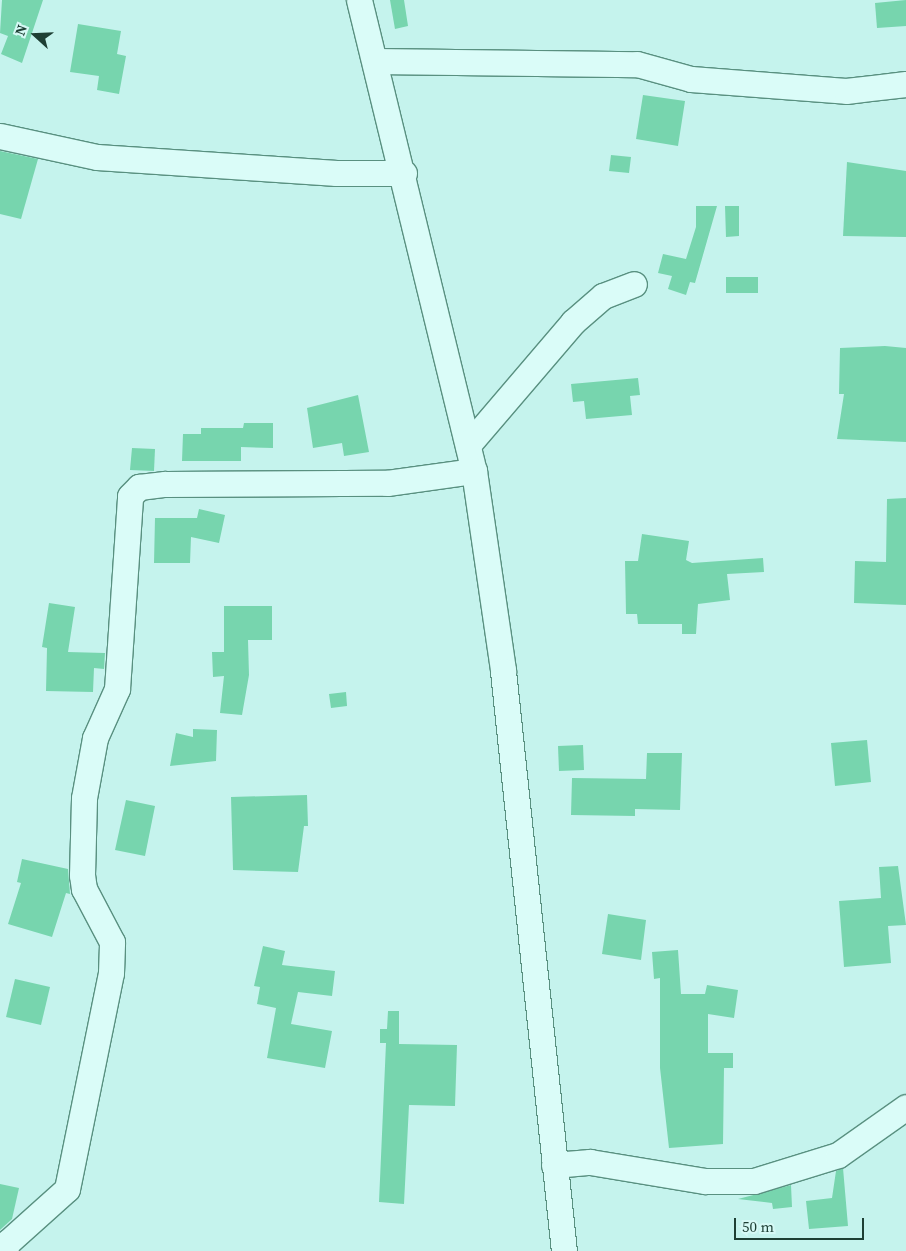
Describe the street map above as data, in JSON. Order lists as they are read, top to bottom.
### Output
{
  "scale_bar": "50 m",
  "north": "left"
}
